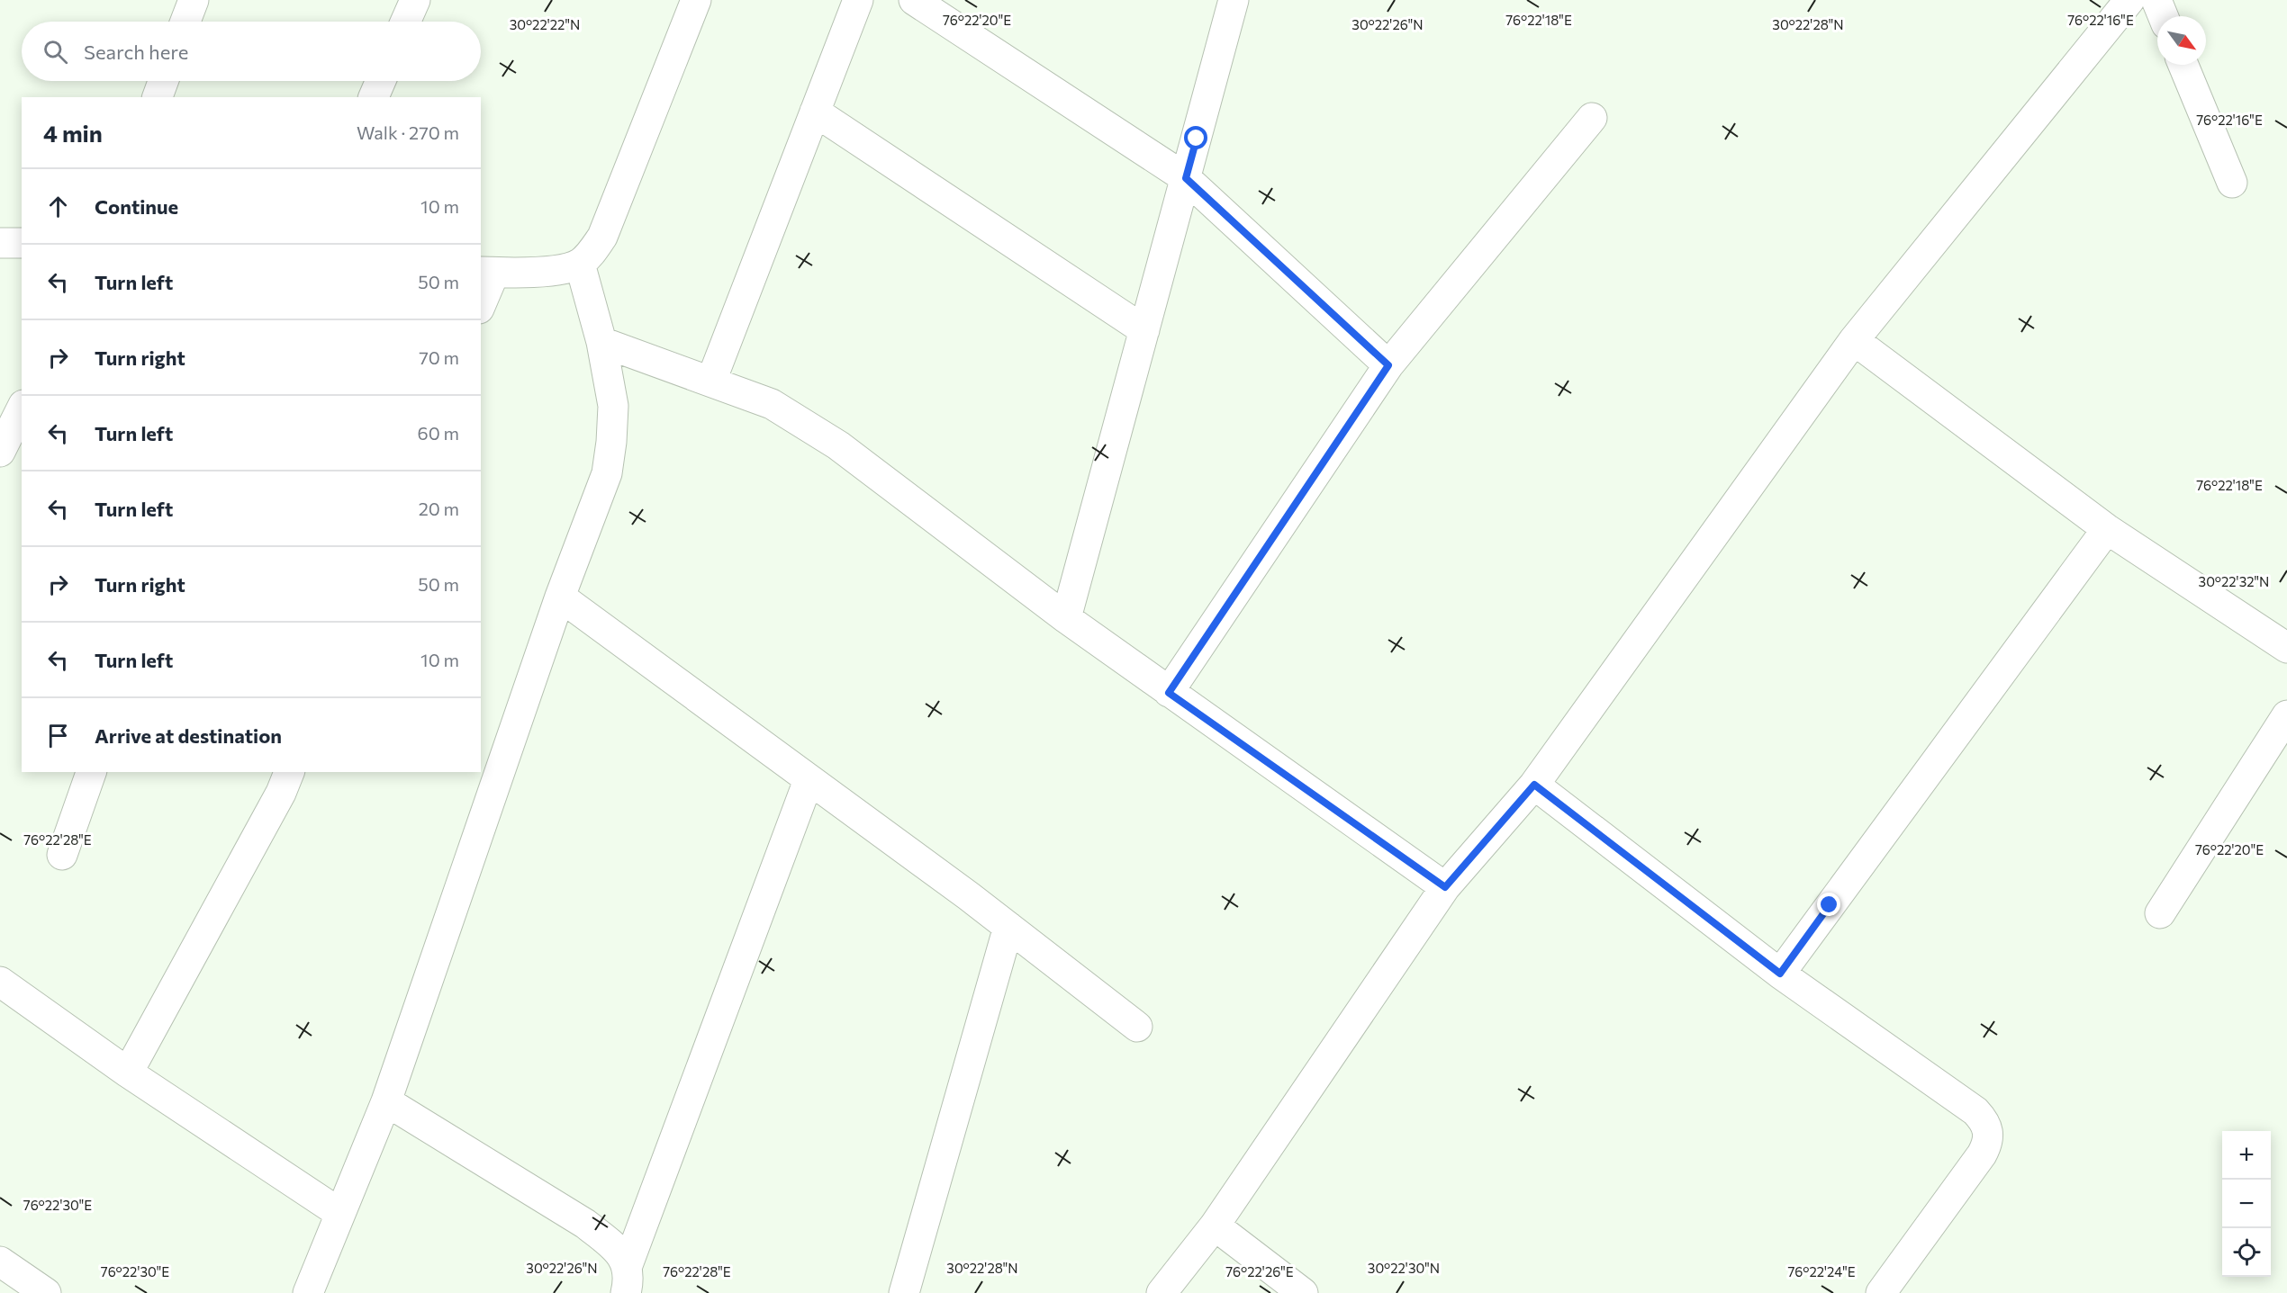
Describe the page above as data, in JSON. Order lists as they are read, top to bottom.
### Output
{
  "north": "bottom right",
  "page": {
    "search": "Search here",
    "heading": ["4 min", "Walk · 270 m"],
    "list": [
      ["Continue", "10 m"],
      ["Turn left", "50 m"],
      ["Turn right", "70 m"],
      ["Turn left", "60 m"],
      ["Turn left", "20 m"],
      ["Turn right", "50 m"],
      ["Turn left", "10 m"],
      "Arrive at destination"
    ],
    "map_buttons": ["+", "−"]
  },
  "coordinates": [
    "76°22'20\"E",
    "76°22'18\"E",
    "76°22'16\"E",
    "30°22'22\"N",
    "30°22'26\"N",
    "30°22'28\"N",
    "30°22'32\"N",
    "76°22'28\"E",
    "76°22'30\"E",
    "30°22'30\"N",
    "76°22'26\"E",
    "76°22'24\"E"
  ]
}
